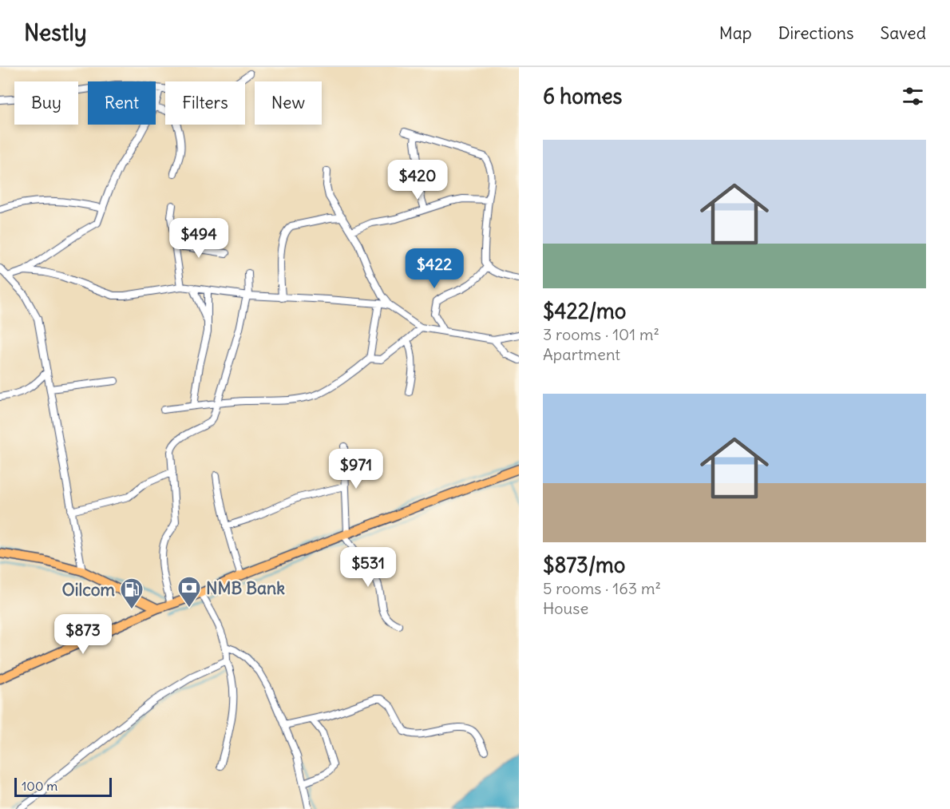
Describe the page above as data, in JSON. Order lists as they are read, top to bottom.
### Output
{
  "places": {
    "bank": ["NMB Bank"],
    "fuel station": ["Oilcom"]
  },
  "scale_bar": "100 m",
  "page": {
    "header": "Nestly",
    "nav": ["Map", "Directions", "Saved"],
    "heading": "6 homes",
    "chip": [
      "Buy",
      "Rent",
      "Filters",
      "New"
    ],
    "list": [
      {
        "name": "$422/mo",
        "note": "3 rooms · 101 m² · Apartment"
      },
      {
        "name": "$873/mo",
        "note": "5 rooms · 163 m² · House"
      }
    ],
    "price": [
      "$420",
      "$494",
      "$422",
      "$971",
      "$531",
      "$873"
    ],
    "scale": "100 m"
  }
}
